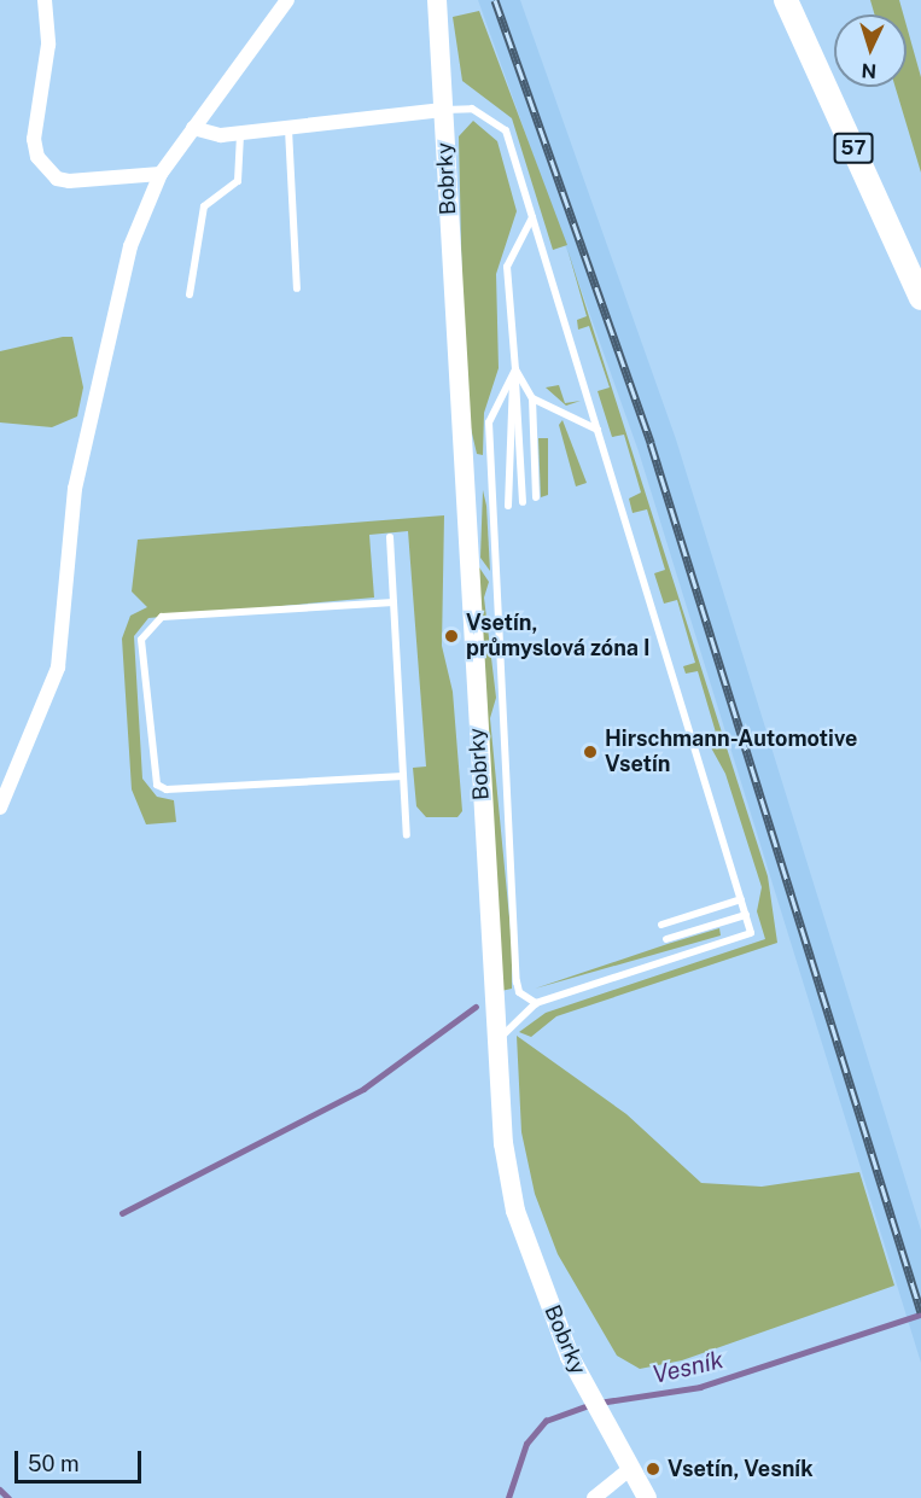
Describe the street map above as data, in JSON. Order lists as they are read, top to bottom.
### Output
{
  "streets": {
    "main road": ["57"],
    "street": ["Bobrky"]
  },
  "water": ["Vesník"],
  "places": ["Vsetín, průmyslová zóna I", "Hirschmann-Automotive Vsetín", "Vsetín, Vesník"],
  "scale_bar": "50 m",
  "north": "bottom"
}
